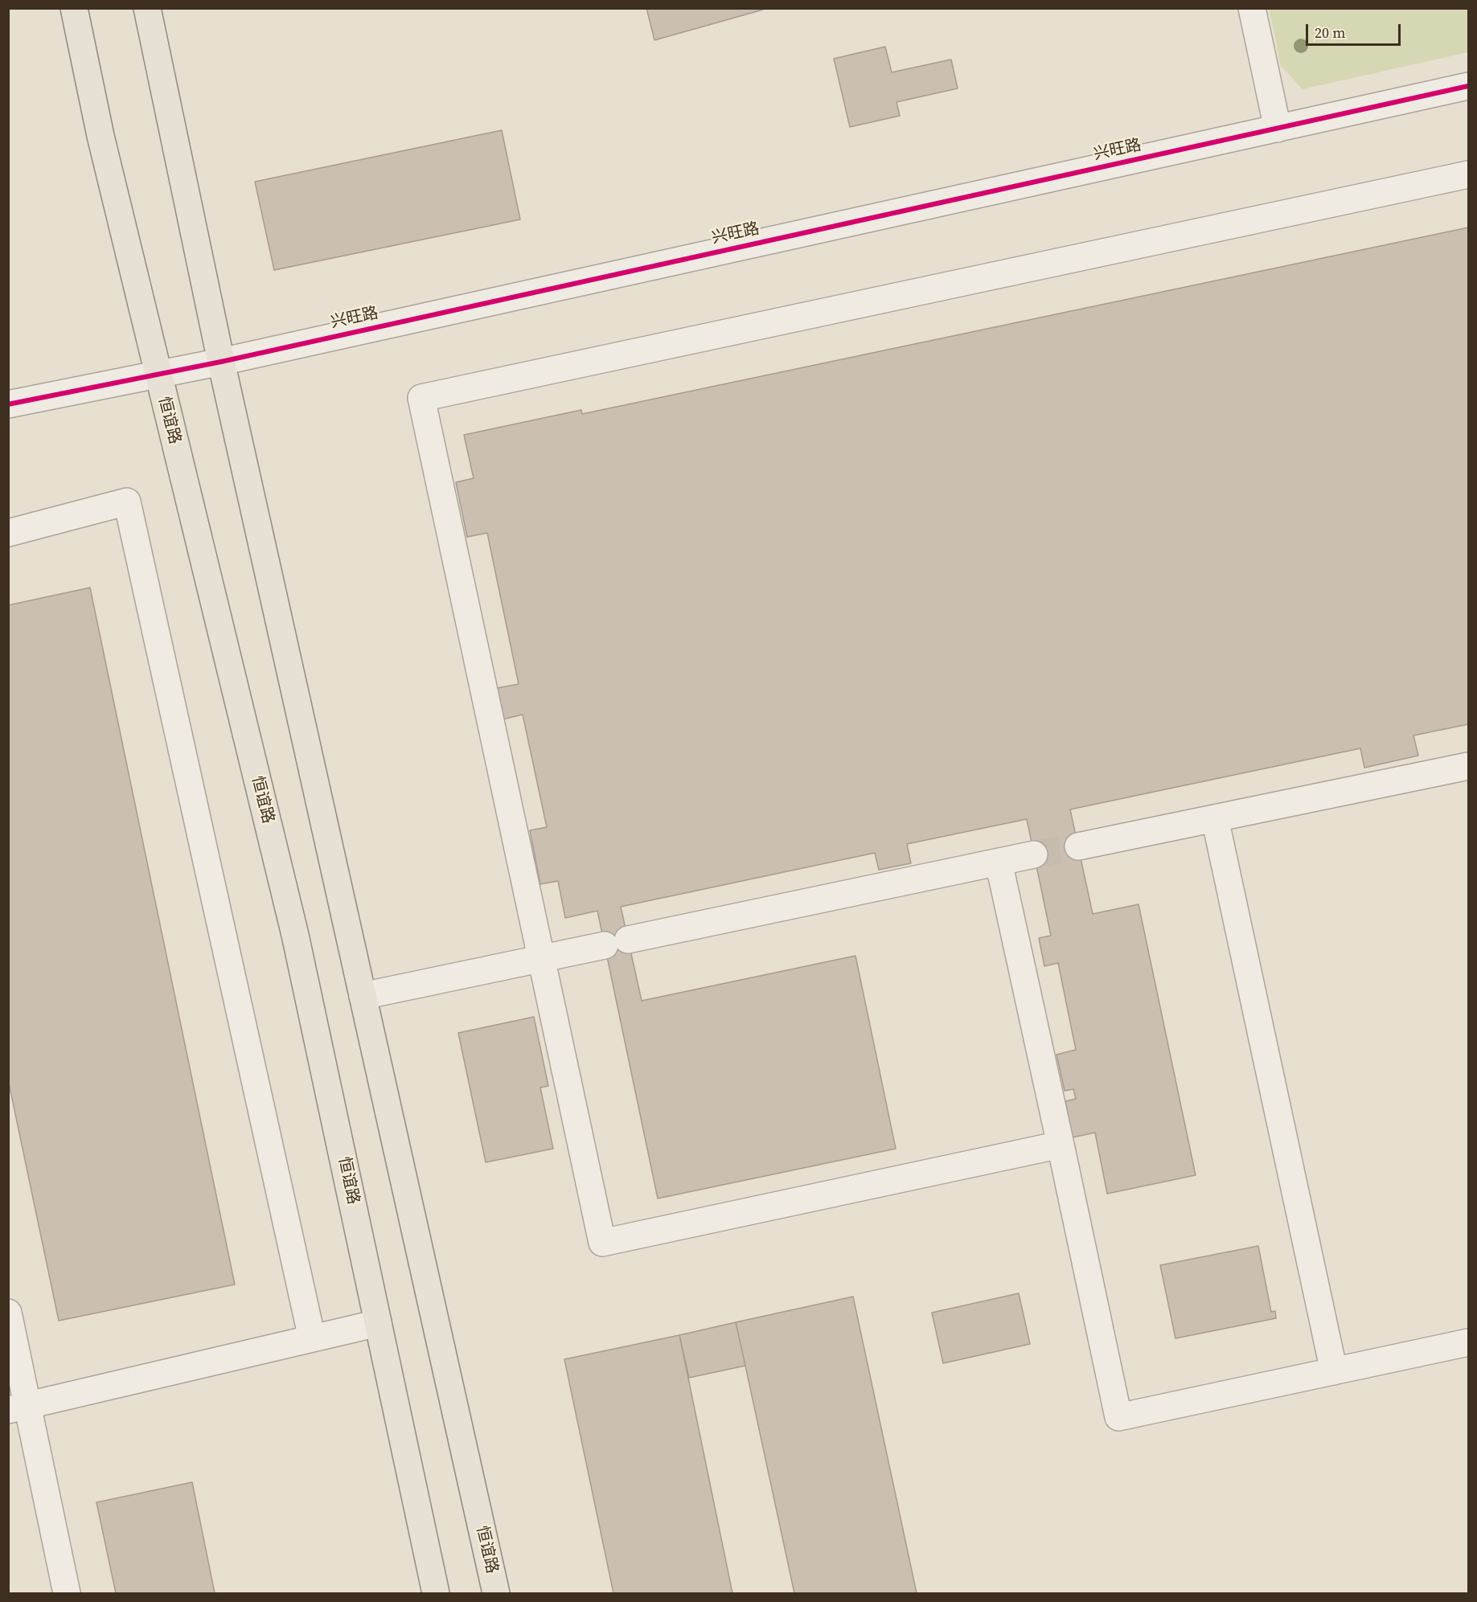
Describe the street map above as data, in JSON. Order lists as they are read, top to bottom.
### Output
{
  "streets": {
    "main road": ["恒谊路"],
    "street": ["兴旺路"]
  },
  "crossings": [
    ["兴旺路", "恒谊路"]
  ],
  "scale_bar": "20 m"
}
